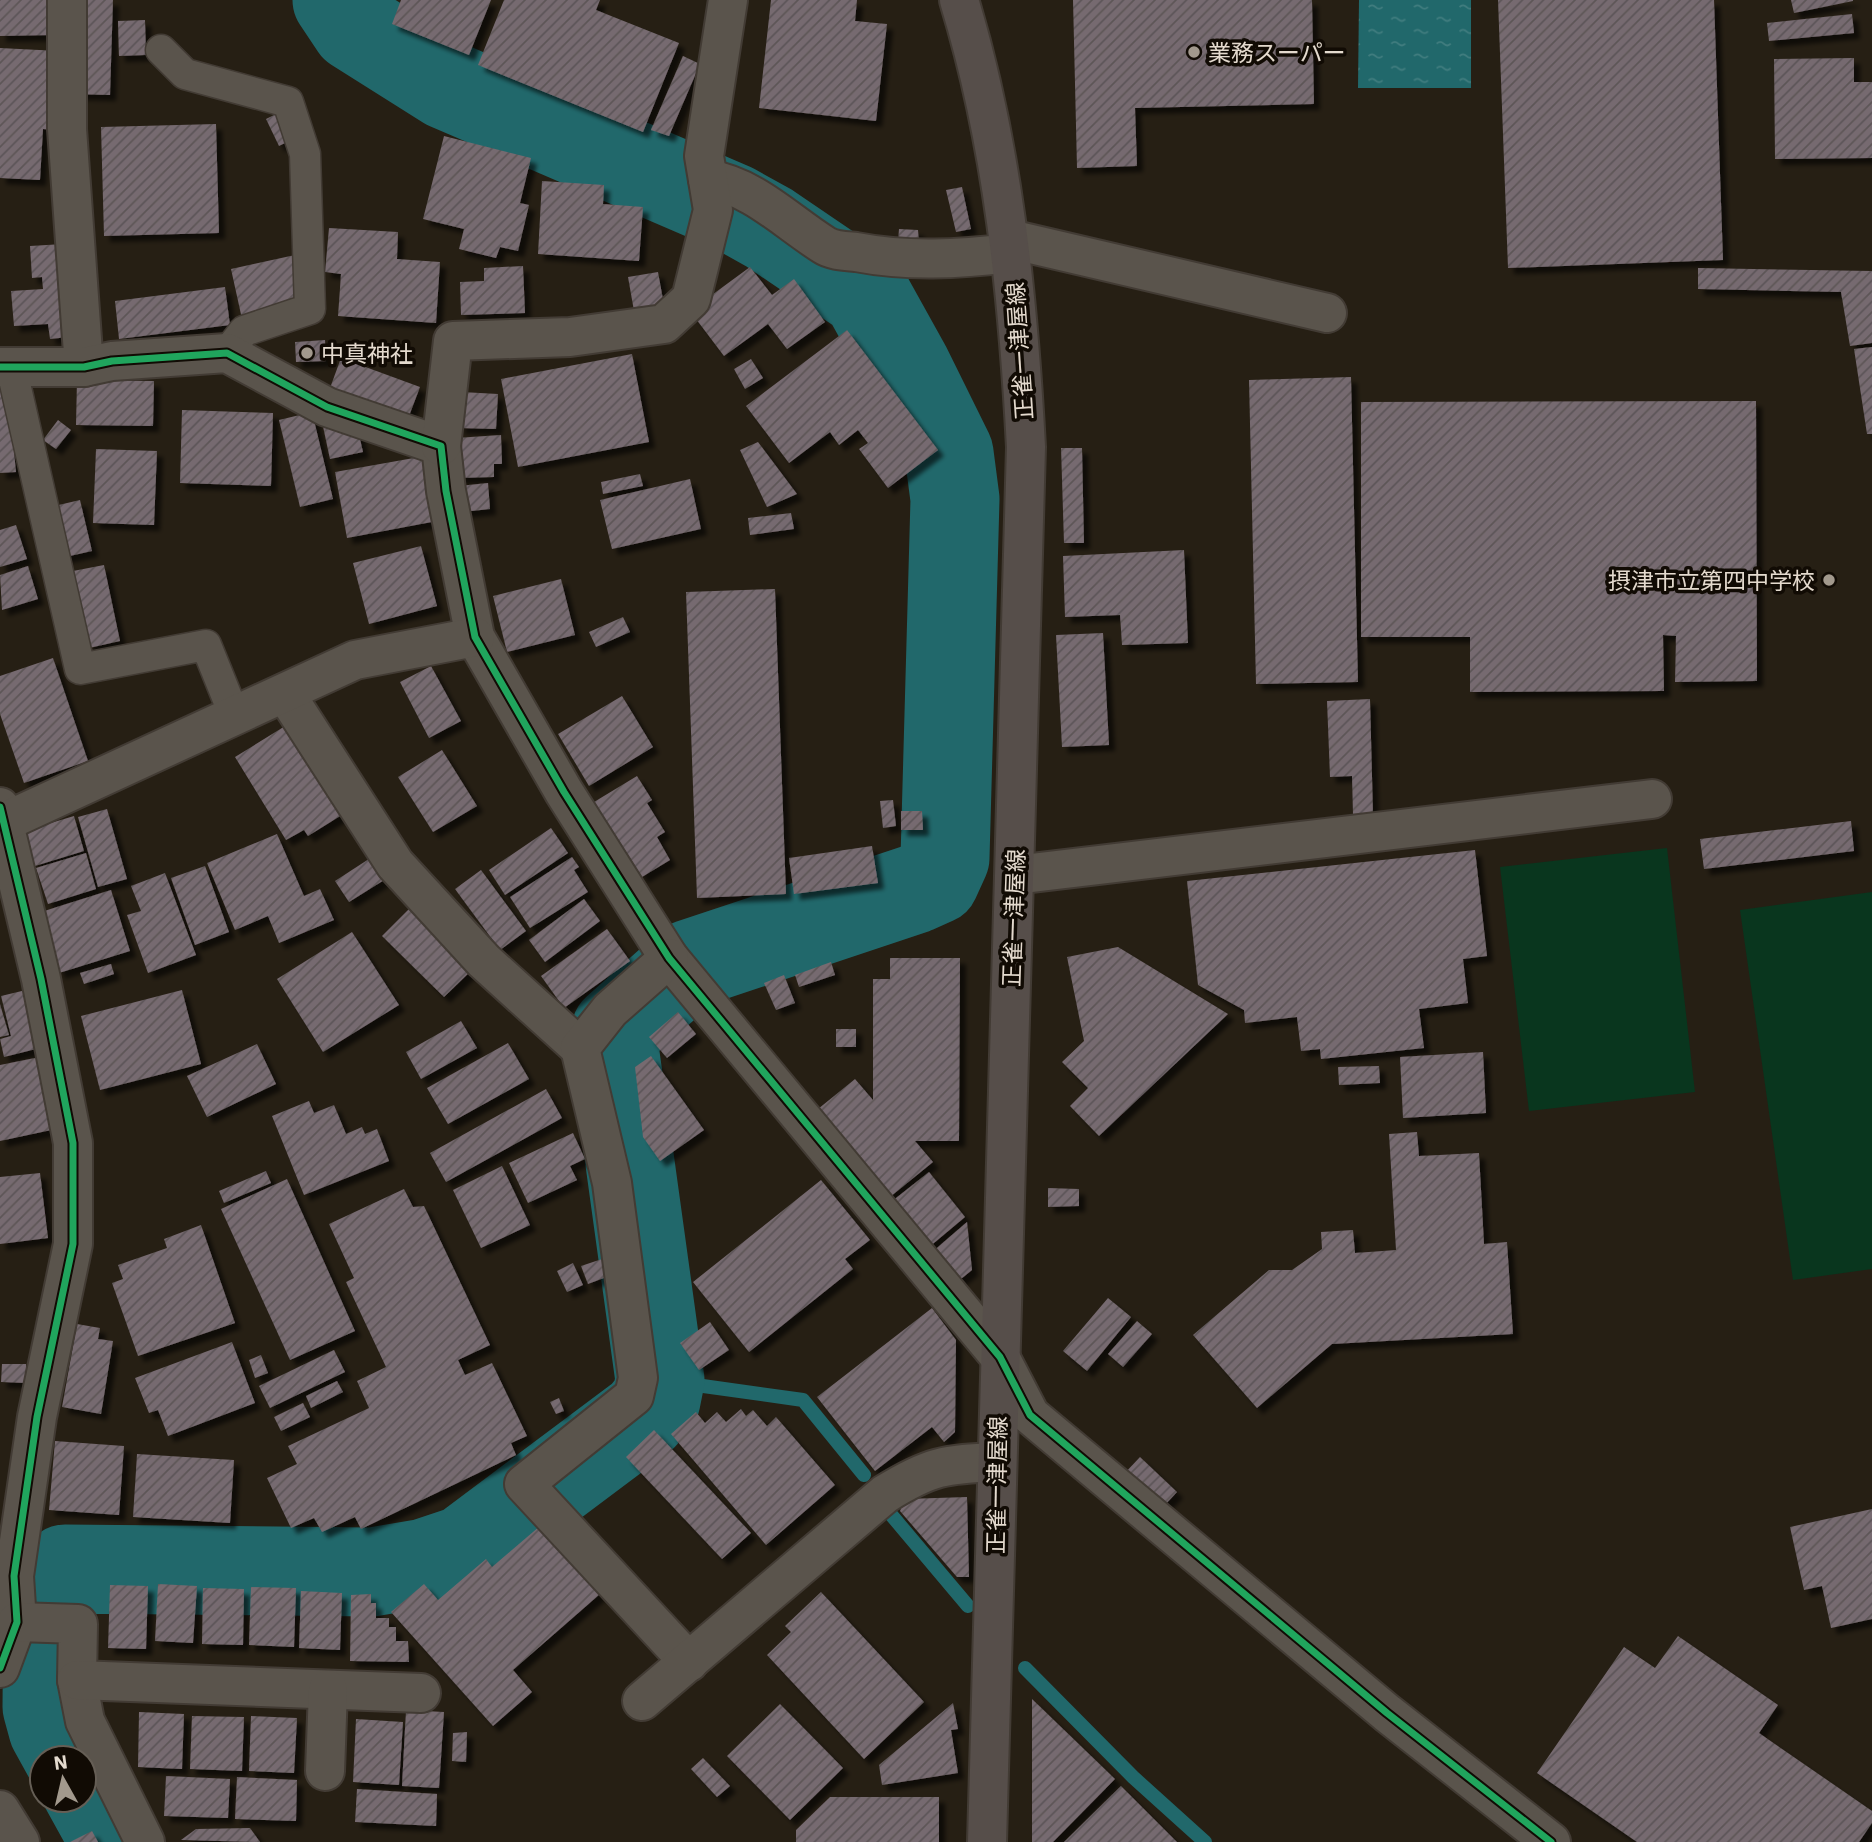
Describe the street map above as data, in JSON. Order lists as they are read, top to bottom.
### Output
{
  "streets": {
    "main road": ["正雀一津屋線"]
  },
  "places": ["業務スーパー", "中真神社", "摂津市立第四中学校"],
  "north": "top"
}
